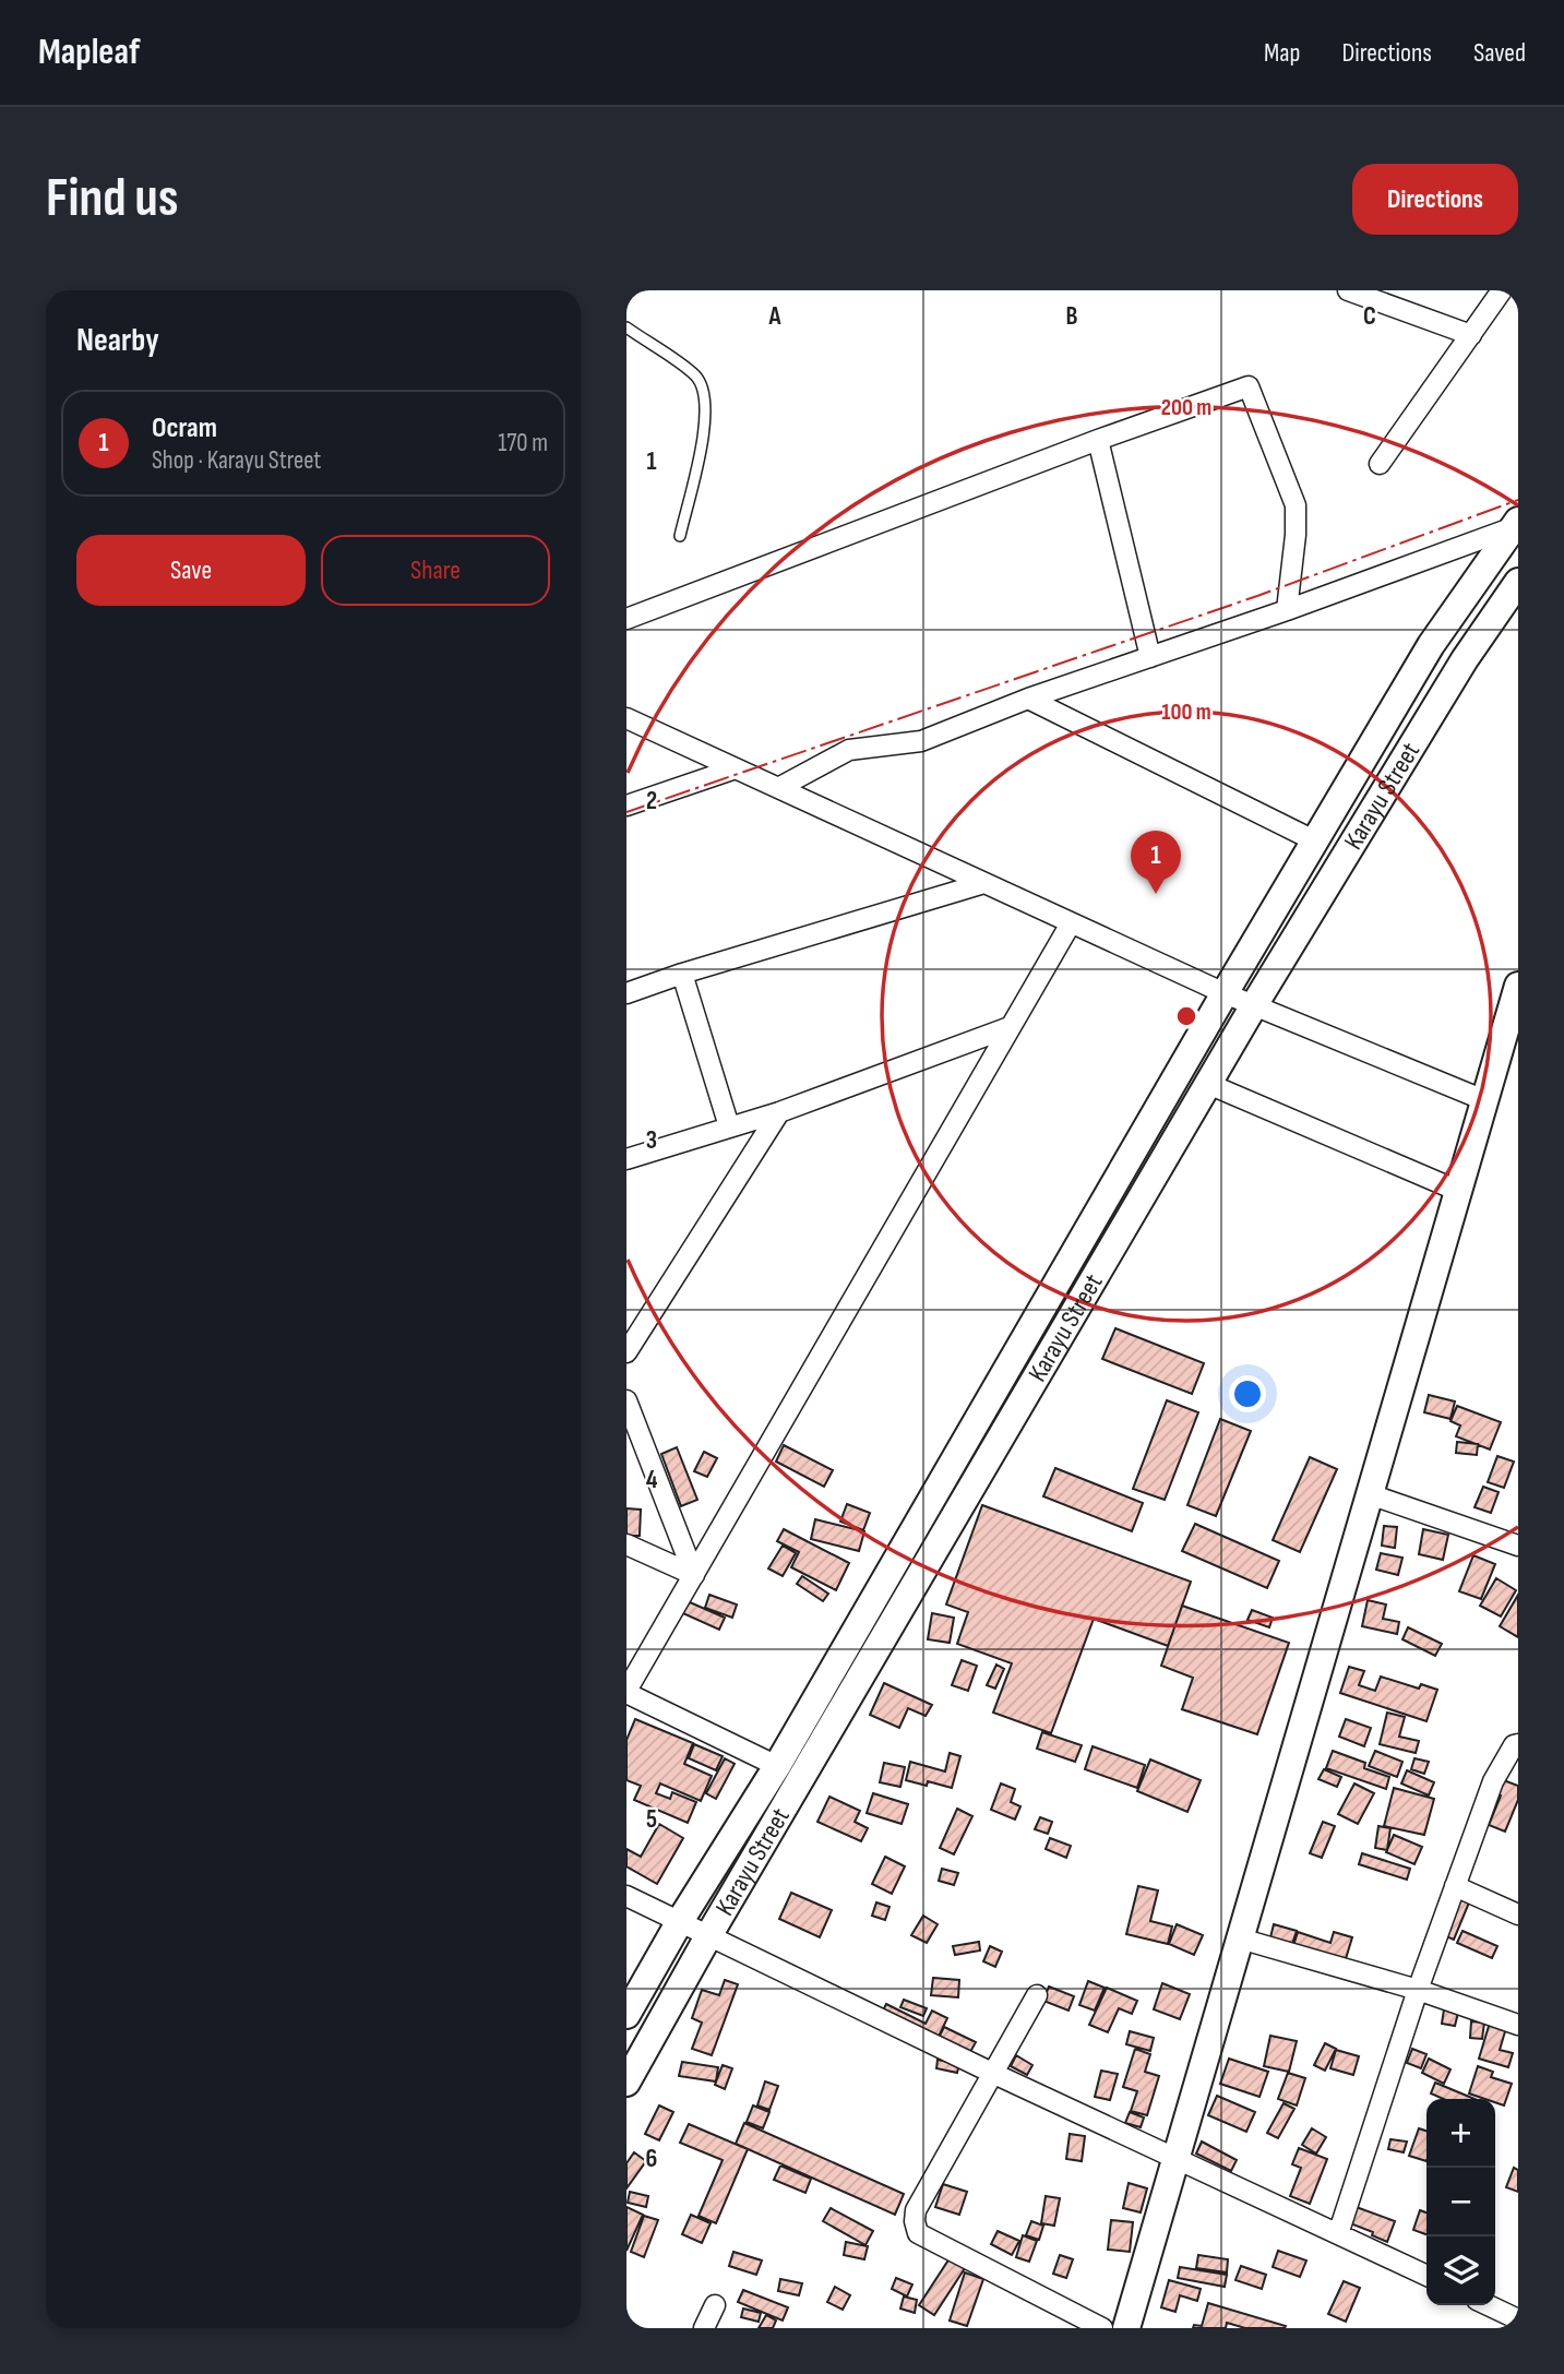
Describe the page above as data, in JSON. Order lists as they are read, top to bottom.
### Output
{
  "streets": {
    "main road": ["Karayu Street"]
  },
  "page": {
    "header": "Mapleaf",
    "nav": ["Map", "Directions", "Saved"],
    "buttons": [
      "Directions",
      ["Save", "Share"]
    ],
    "title": "Find us",
    "heading": "Nearby",
    "list": [
      {
        "mark": "1",
        "name": "Ocram",
        "note": "Shop · Karayu Street",
        "value": "170 m"
      }
    ],
    "pins": "1",
    "map_buttons": ["+", "−"]
  },
  "grid": {
    "columns": ["A", "B", "C"],
    "rows": [
      "1",
      "2",
      "3",
      "4",
      "5",
      "6"
    ]
  },
  "rings": ["200 m", "100 m"]
}
